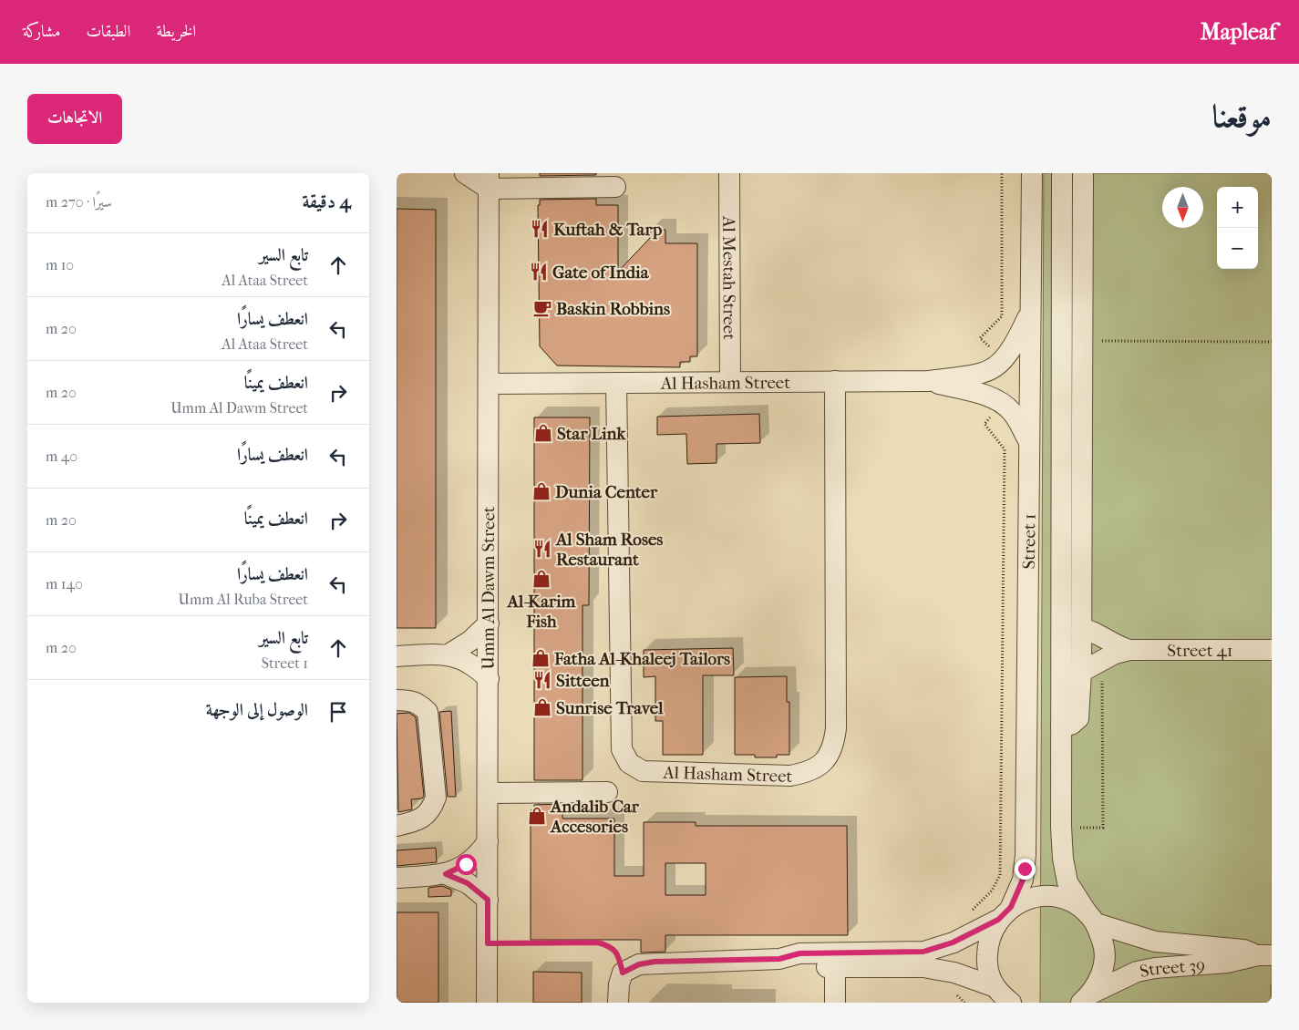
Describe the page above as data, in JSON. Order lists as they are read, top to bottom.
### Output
{
  "streets": {
    "street": [
      "Al Mestah Street",
      "Al Hasham Street",
      "Street 1",
      "Umm Al Dawm Street",
      "Street 41",
      "Street 39"
    ]
  },
  "crossings": [
    ["Al Mestah Street", "Al Hasham Street"],
    ["Al Hasham Street", "Street 1"],
    ["Al Hasham Street", "Umm Al Dawm Street"],
    ["Street 1", "Street 39"]
  ],
  "places": {
    "restaurant": [
      "Kuftah & Tarp",
      "Gate of India",
      "Al Sham Roses Restaurant",
      "Sitteen"
    ],
    "cafe": ["Baskin Robbins"],
    "shop": [
      "Star Link",
      "Dunia Center",
      "Al-Karim Fish",
      "Fatha Al-Khaleej Tailors",
      "Sunrise Travel",
      "Andalib Car Accesories"
    ]
  },
  "north": "bottom",
  "page": {
    "header": "Mapleaf",
    "nav": ["الخريطة", "الطبقات", "مشاركة"],
    "title": "موقعنا",
    "buttons": "الاتجاهات",
    "heading": ["4 دقيقة", "سيرًا · 270 m"],
    "map_buttons": ["+", "−"],
    "list": [
      ["تابع السير", "Al Ataa Street", "10 m"],
      ["انعطف يسارًا", "Al Ataa Street", "20 m"],
      ["انعطف يمينًا", "Umm Al Dawm Street", "20 m"],
      ["انعطف يسارًا", "40 m"],
      ["انعطف يمينًا", "20 m"],
      ["انعطف يسارًا", "Umm Al Ruba Street", "140 m"],
      ["تابع السير", "Street 1", "20 m"],
      "الوصول إلى الوجهة"
    ]
  }
}
